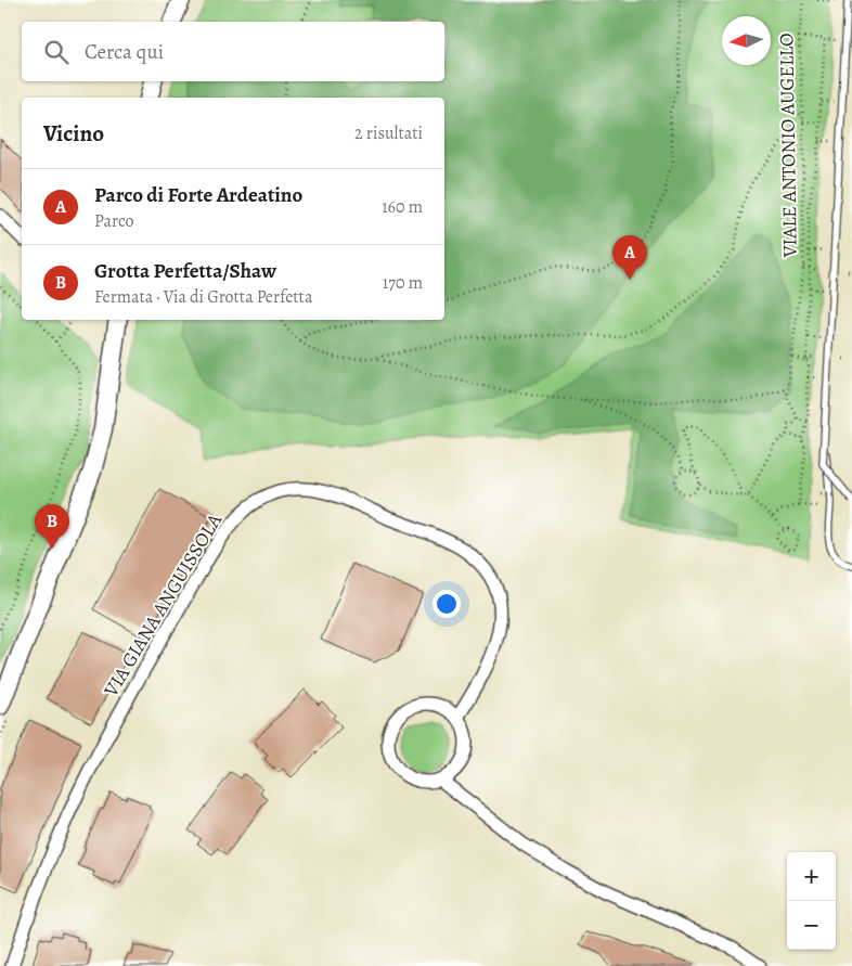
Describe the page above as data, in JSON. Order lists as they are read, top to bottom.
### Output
{
  "streets": {
    "street": ["VIA GIANA ANGUISSOLA"],
    "path": ["VIALE ANTONIO AUGELLO"]
  },
  "north": "left",
  "page": {
    "search": "Cerca qui",
    "heading": ["Vicino", "2 risultati"],
    "list": [
      {
        "mark": "A",
        "name": "Parco di Forte Ardeatino",
        "note": "Parco",
        "value": "160 m"
      },
      {
        "mark": "B",
        "name": "Grotta Perfetta/Shaw",
        "note": "Fermata · Via di Grotta Perfetta",
        "value": "170 m"
      }
    ],
    "pins": ["A", "B"],
    "map_buttons": ["+", "−"]
  }
}
